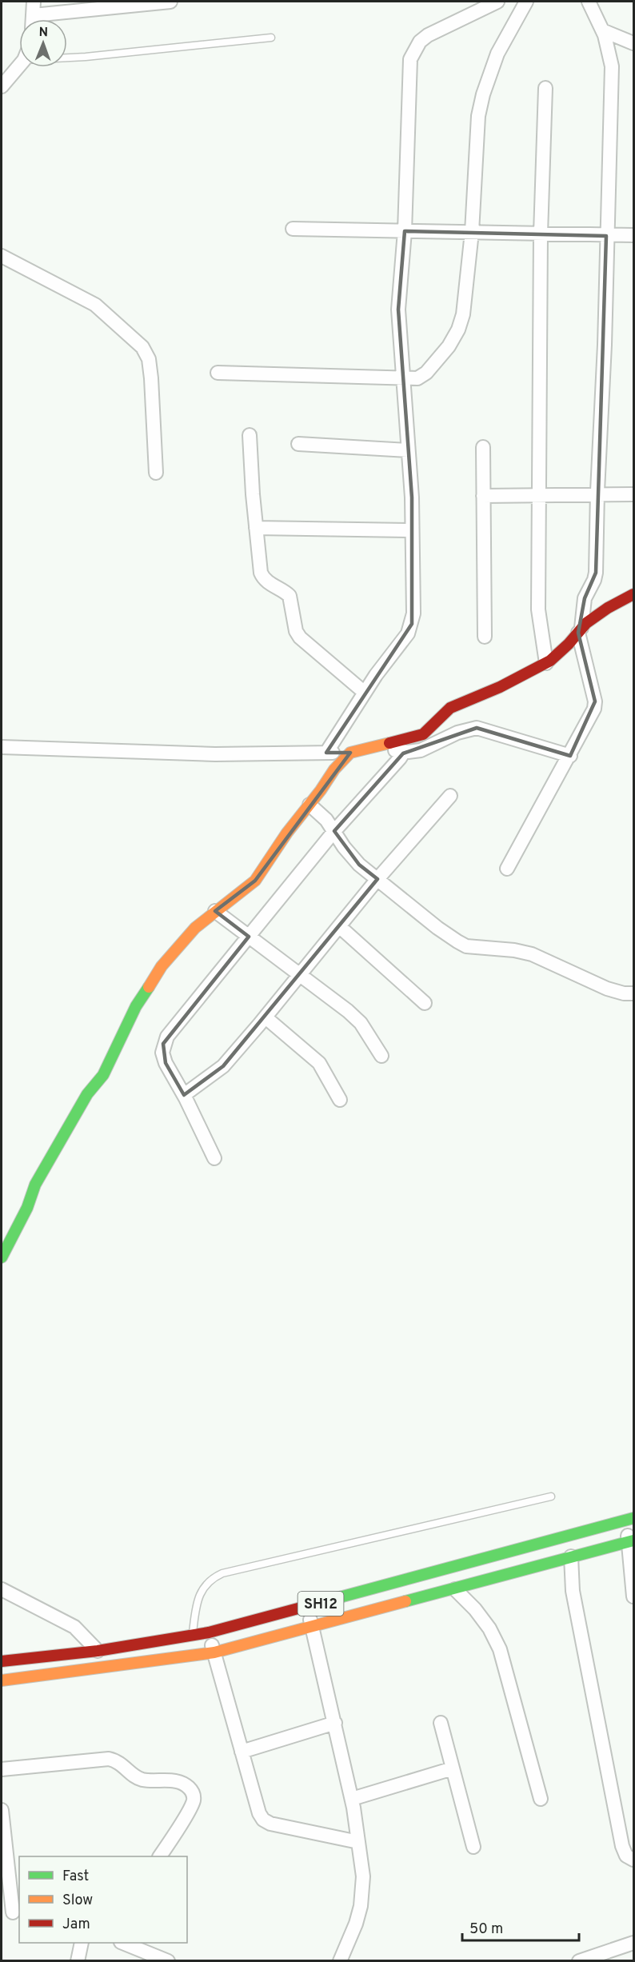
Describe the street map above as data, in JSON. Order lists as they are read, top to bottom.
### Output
{
  "streets": {
    "main road": ["SH12"]
  },
  "legend": ["Fast", "Slow", "Jam"],
  "scale_bar": "50 m",
  "north": "top"
}
